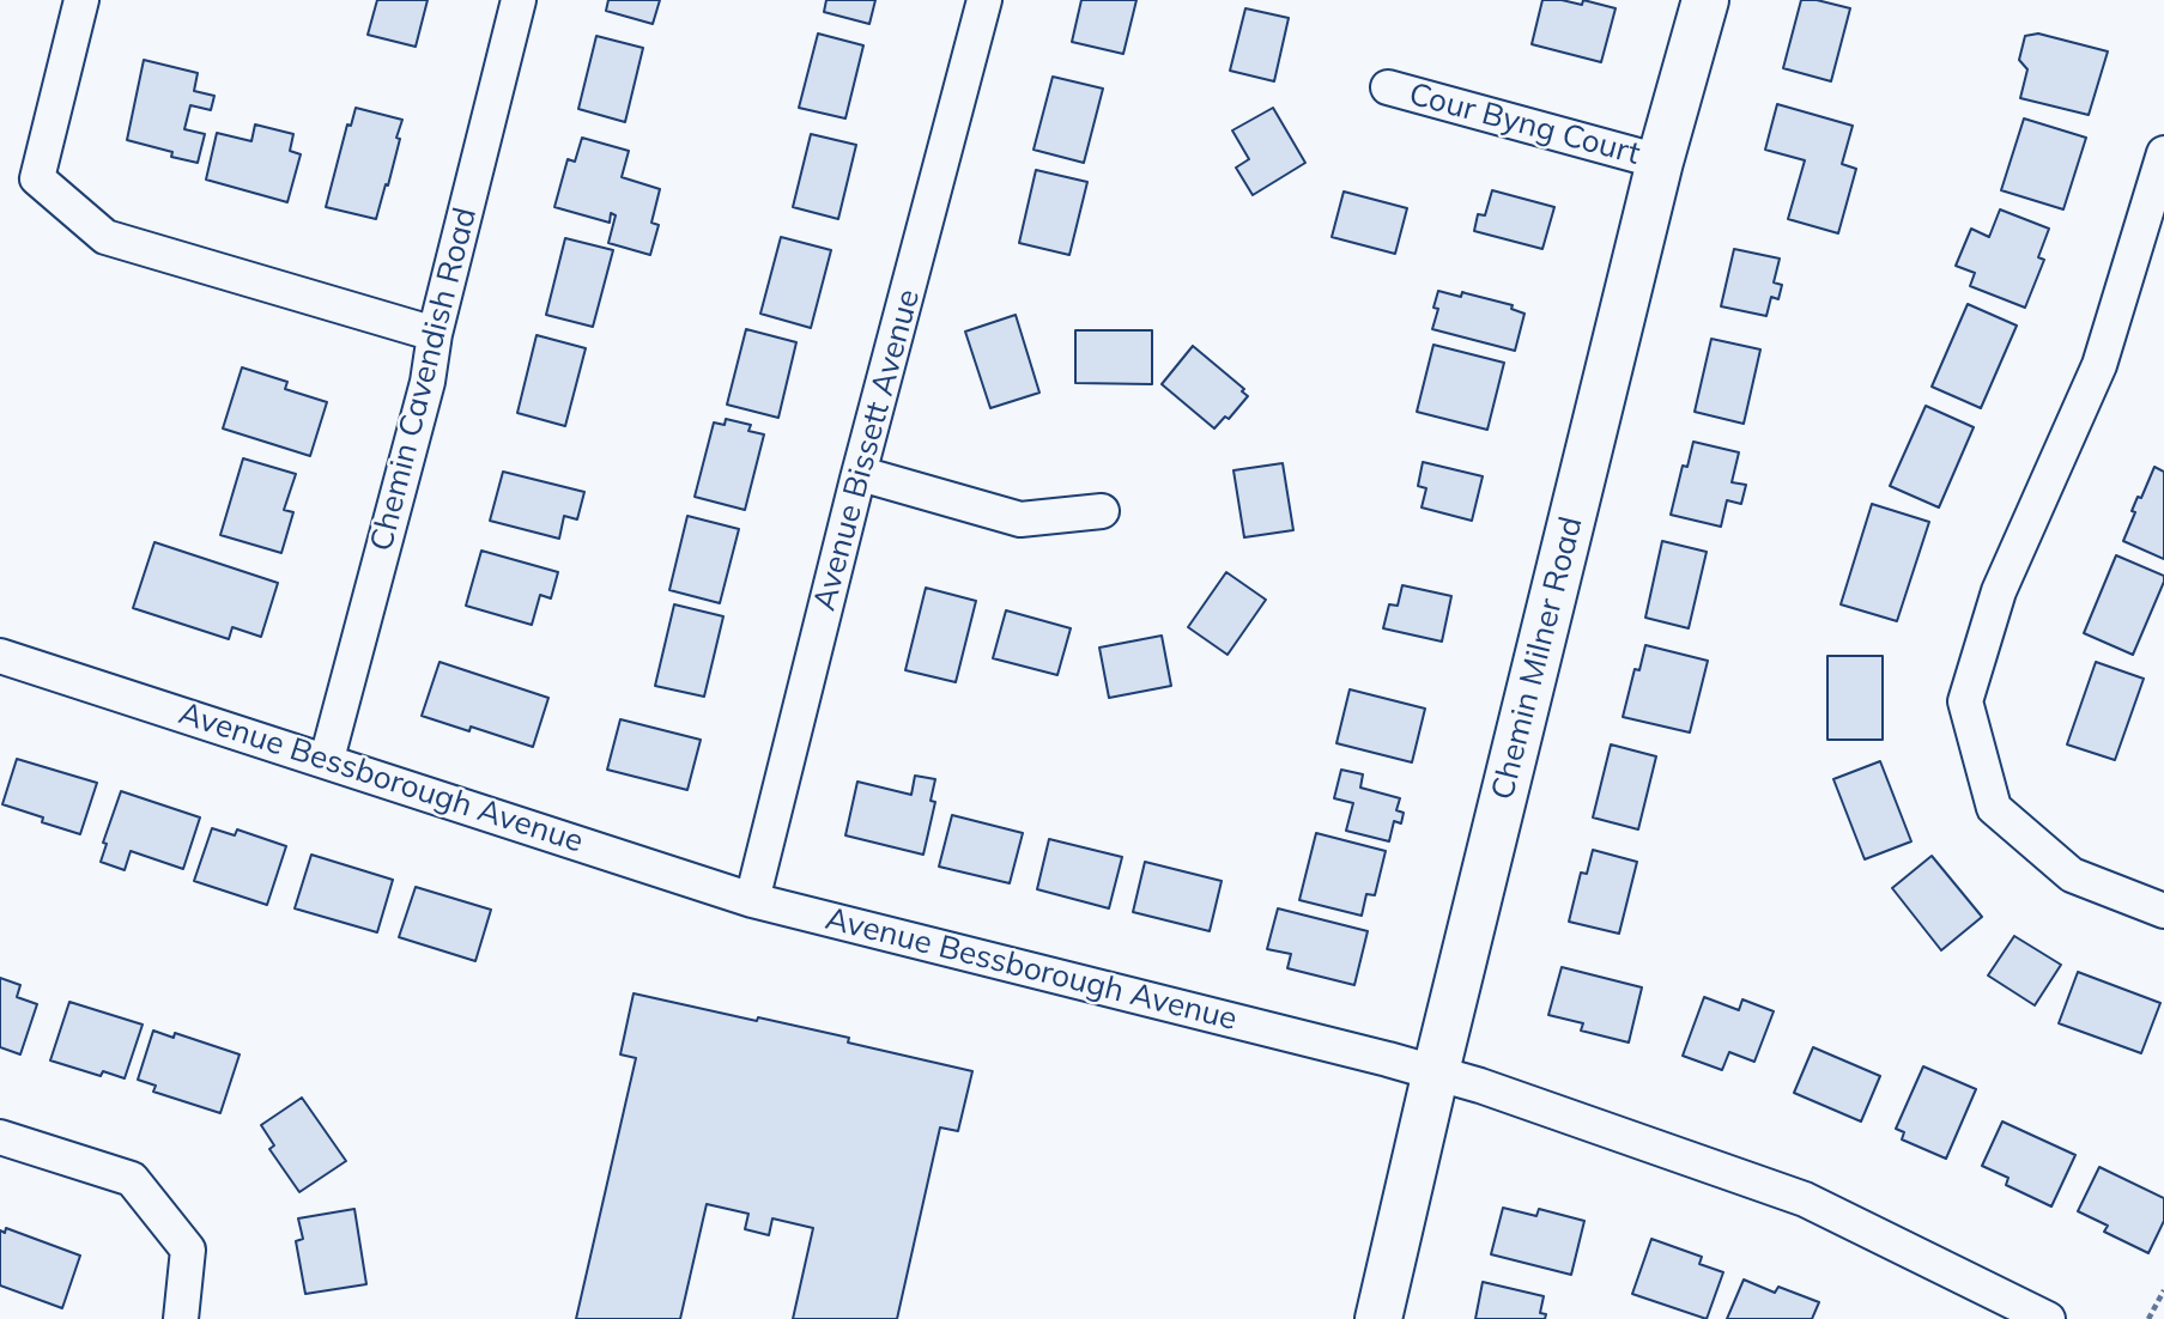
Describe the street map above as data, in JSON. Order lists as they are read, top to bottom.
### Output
{
  "streets": {
    "street": [
      "Cour Byng Court",
      "Chemin Cavendish Road",
      "Avenue Bissett Avenue",
      "Chemin Milner Road",
      "Avenue Bessborough Avenue"
    ]
  },
  "crossings": [
    ["Cour Byng Court", "Chemin Milner Road"],
    ["Chemin Cavendish Road", "Avenue Bessborough Avenue"],
    ["Avenue Bissett Avenue", "Avenue Bessborough Avenue"],
    ["Chemin Milner Road", "Avenue Bessborough Avenue"]
  ]
}
